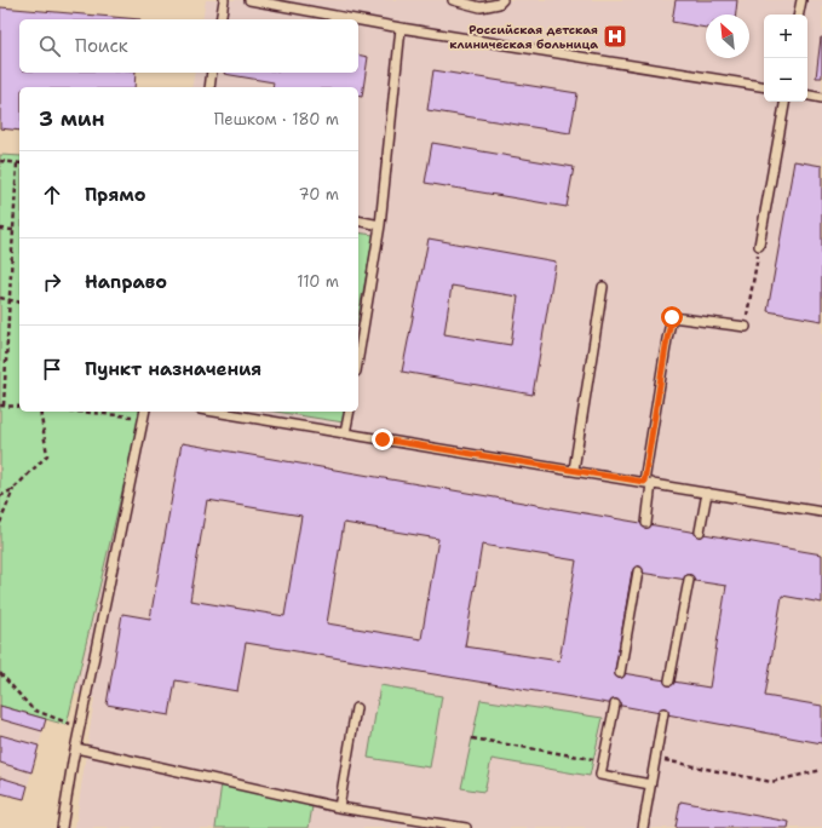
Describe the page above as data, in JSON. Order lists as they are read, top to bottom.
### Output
{
  "places": {
    "hospital": ["Российская детская клиническая больница"]
  },
  "north": "top left",
  "page": {
    "map_buttons": ["+", "−"],
    "search": "Поиск",
    "heading": ["3 мин", "Пешком · 180 m"],
    "list": [
      ["Прямо", "70 m"],
      ["Направо", "110 m"],
      "Пункт назначения"
    ]
  }
}
